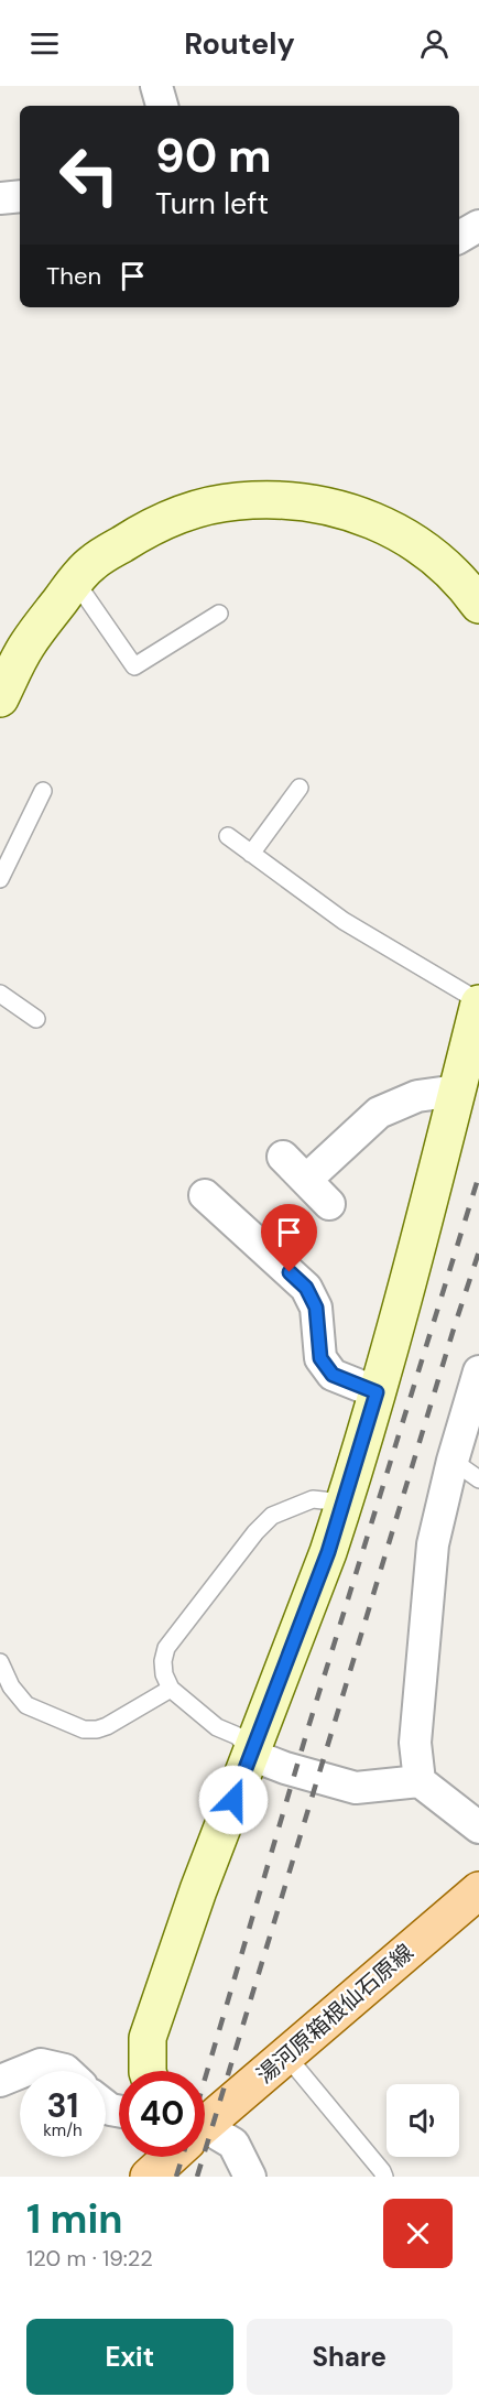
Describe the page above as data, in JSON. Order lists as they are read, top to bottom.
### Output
{
  "streets": {
    "main road": ["湯河原箱根仙石原線"]
  },
  "page": {
    "header": "Routely",
    "turn": ["90 m", "Turn left"],
    "then": "Then",
    "speed": "31 km/h",
    "limit": "40",
    "heading": ["1 min", "120 m · 19:22"],
    "buttons": ["Exit", "Share"]
  }
}
